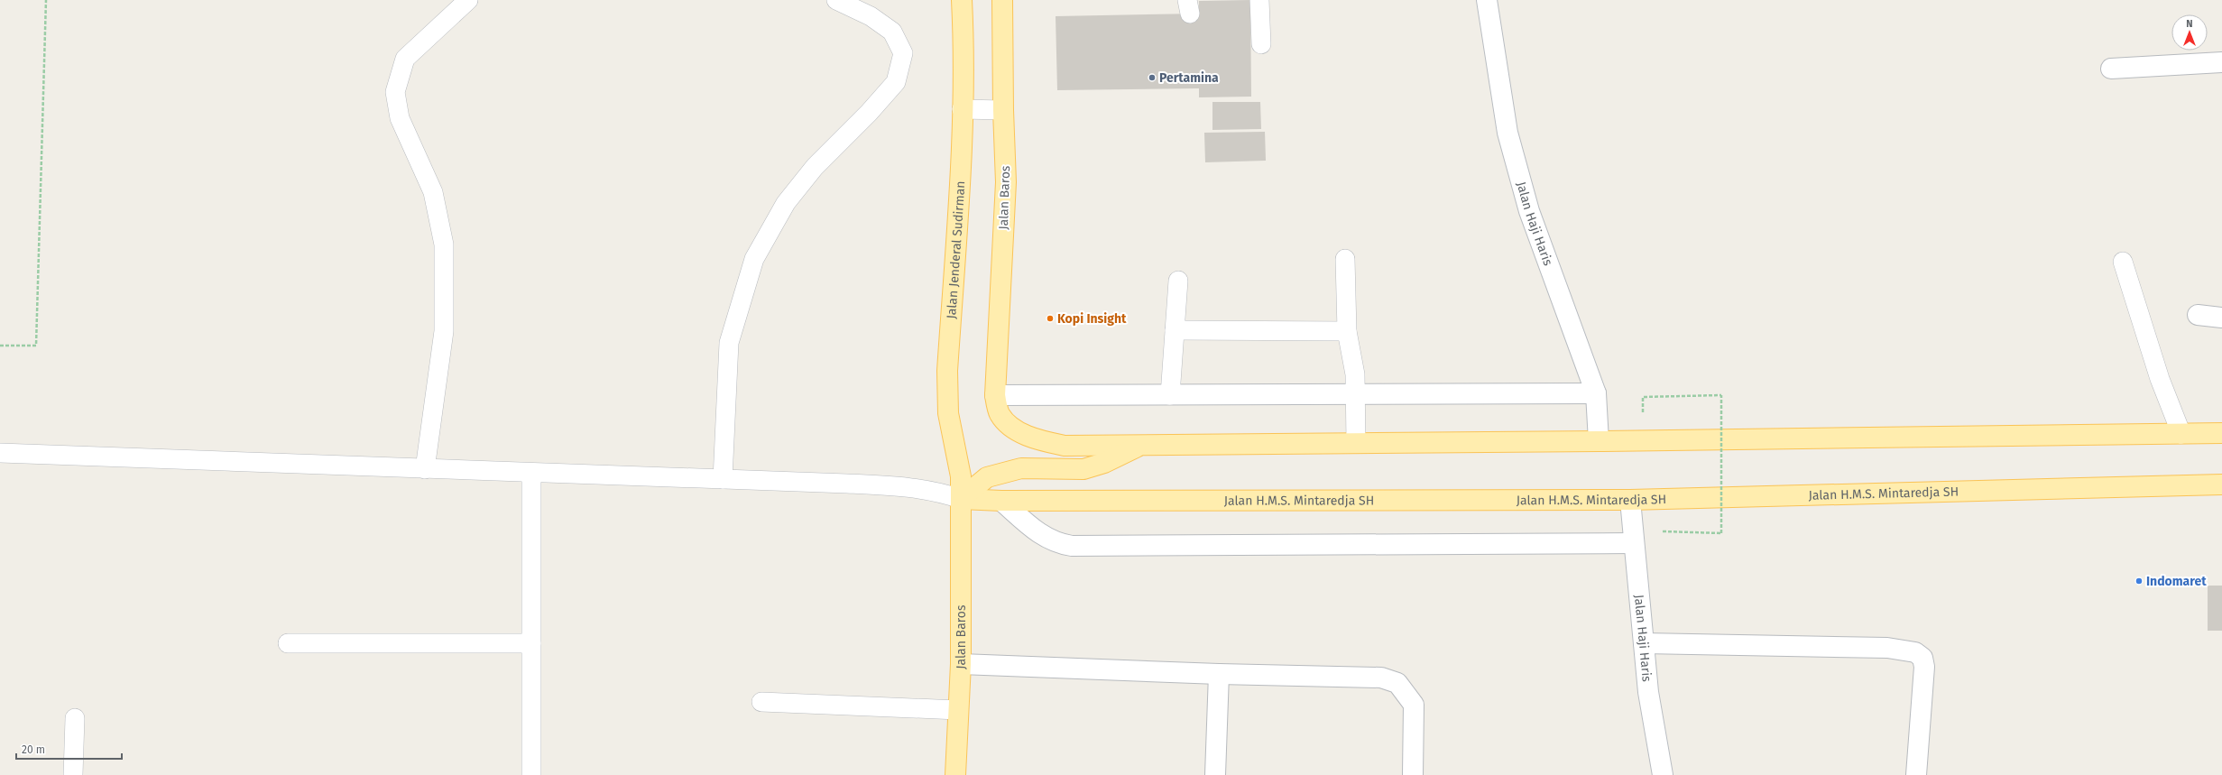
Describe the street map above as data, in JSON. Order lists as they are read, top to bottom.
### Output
{
  "streets": {
    "main road": ["Jalan Baros", "Jalan Jenderal Sudirman", "Jalan H.M.S. Mintaredja SH"],
    "street": ["Jalan Haji Haris"]
  },
  "crossings": [
    ["Jalan Baros", "Jalan Jenderal Sudirman"],
    ["Jalan Baros", "Jalan H.M.S. Mintaredja SH"],
    ["Jalan Haji Haris", "Jalan H.M.S. Mintaredja SH"],
    ["Jalan Jenderal Sudirman", "Jalan H.M.S. Mintaredja SH"]
  ],
  "places": ["Pertamina", "Kopi Insight", "Indomaret"],
  "scale_bar": "20 m",
  "north": "top"
}
